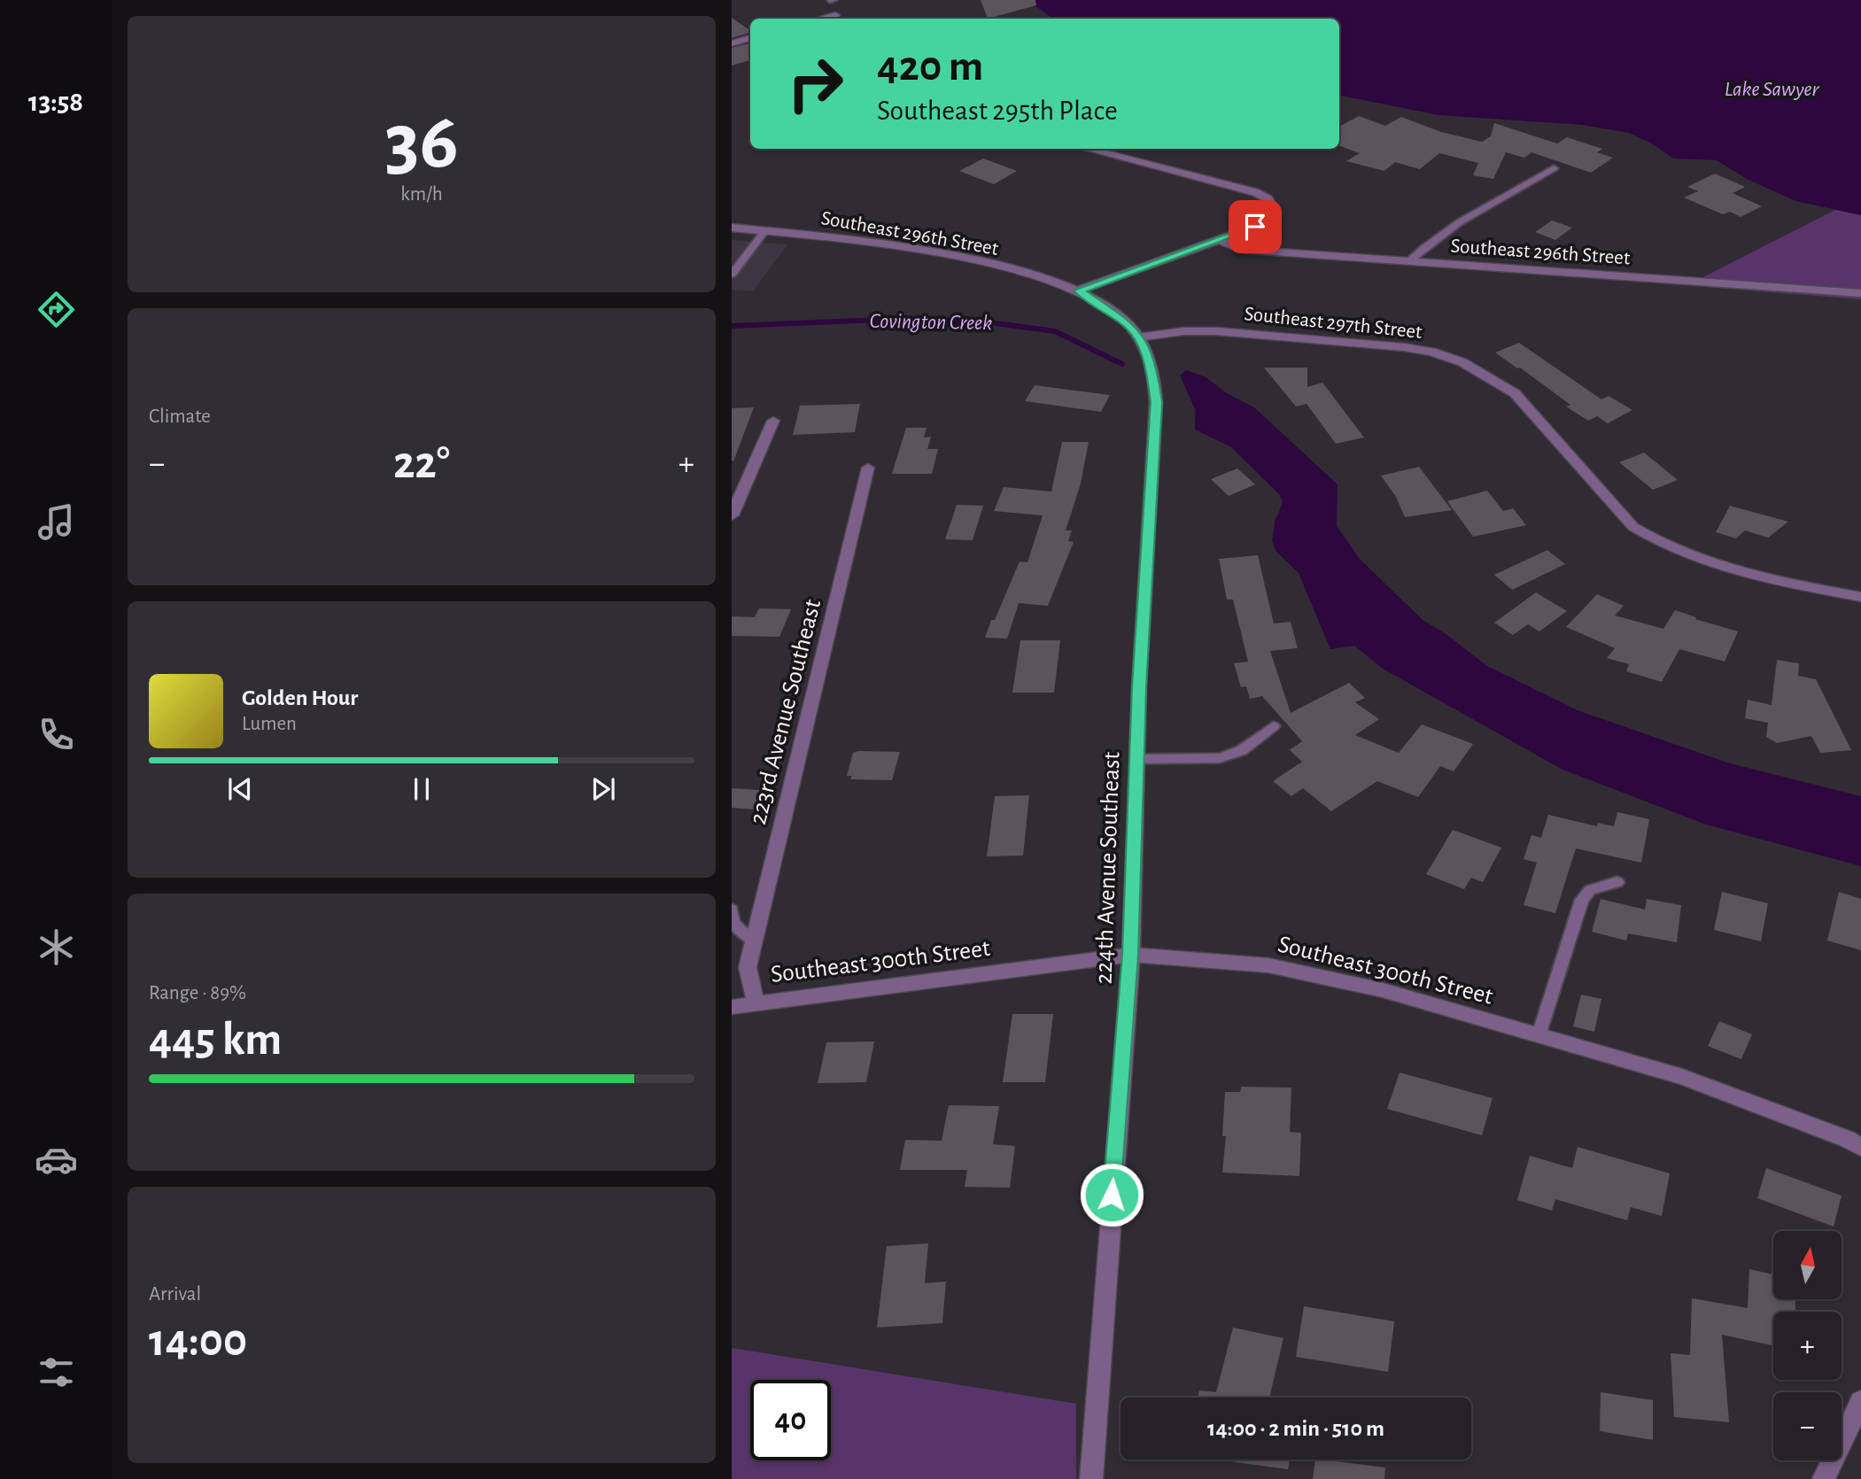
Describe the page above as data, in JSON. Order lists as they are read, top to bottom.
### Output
{
  "streets": {
    "street": [
      "Southeast 296th Street",
      "Southeast 297th Street",
      "223rd Avenue Southeast",
      "224th Avenue Southeast",
      "Southeast 300th Street"
    ]
  },
  "crossings": [
    ["Southeast 296th Street", "224th Avenue Southeast"],
    ["Southeast 297th Street", "224th Avenue Southeast"],
    ["223rd Avenue Southeast", "Southeast 300th Street"],
    ["224th Avenue Southeast", "Southeast 300th Street"]
  ],
  "water": ["Lake Sawyer", "Covington Creek"],
  "north": "top",
  "page": {
    "tabs": "13:58",
    "tile": [
      ["36", "km/h"],
      "Climate",
      ["Range · 89%", "445 km"],
      ["Arrival", "14:00"]
    ],
    "turn": ["420 m", "Southeast 295th Place"],
    "heat": ["−", "22°", "+"],
    "song": ["Golden Hour", "Lumen"],
    "map_buttons": ["+", "−"],
    "limit": "40",
    "trip": "14:00 · 2 min · 510 m"
  }
}
